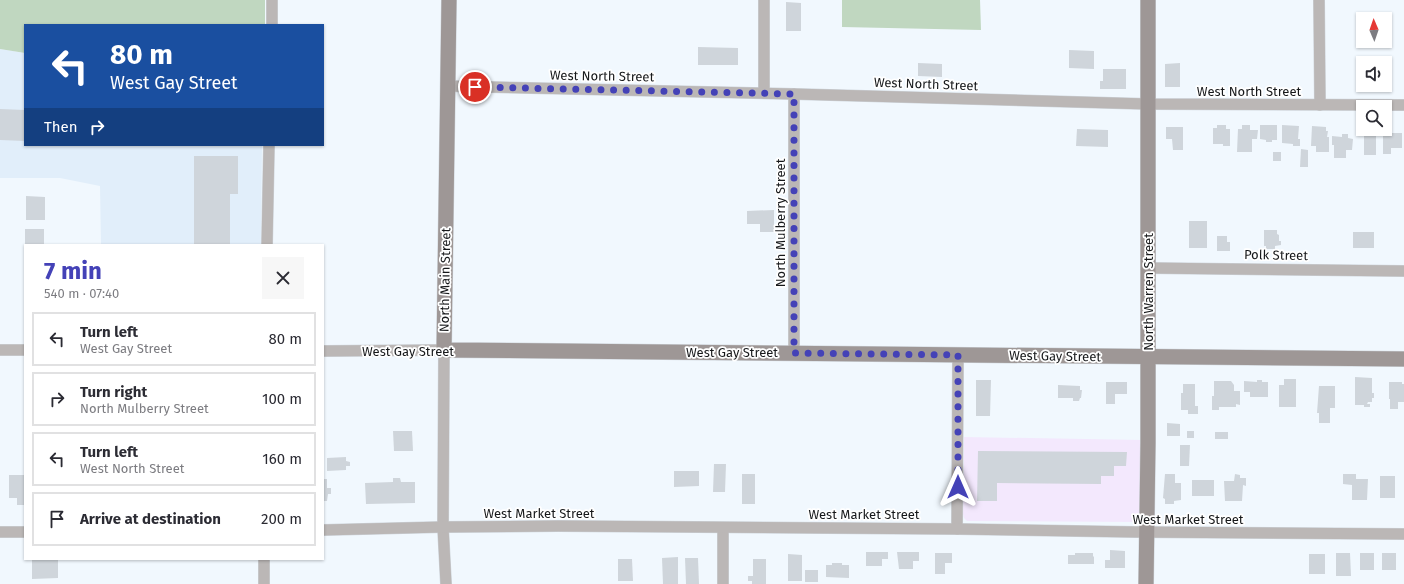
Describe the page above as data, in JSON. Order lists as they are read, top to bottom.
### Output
{
  "streets": {
    "street": [
      "West North Street",
      "North Mulberry Street",
      "Polk Street",
      "North Main Street",
      "North Warren Street",
      "West Gay Street",
      "West Market Street"
    ]
  },
  "crossings": [
    ["West North Street", "North Mulberry Street"],
    ["West North Street", "North Main Street"],
    ["West North Street", "North Warren Street"],
    ["North Mulberry Street", "West Gay Street"],
    ["Polk Street", "North Warren Street"],
    ["North Main Street", "West Gay Street"],
    ["North Main Street", "West Market Street"],
    ["North Warren Street", "West Gay Street"],
    ["North Warren Street", "West Market Street"]
  ],
  "north": "top",
  "page": {
    "turn": ["80 m", "West Gay Street"],
    "then": "Then",
    "heading": ["7 min", "540 m · 07:40"],
    "list": [
      {
        "name": "Turn left",
        "note": "West Gay Street",
        "value": "80 m"
      },
      {
        "name": "Turn right",
        "note": "North Mulberry Street",
        "value": "100 m"
      },
      {
        "name": "Turn left",
        "note": "West North Street",
        "value": "160 m"
      },
      {
        "name": "Arrive at destination",
        "value": "200 m"
      }
    ]
  }
}
